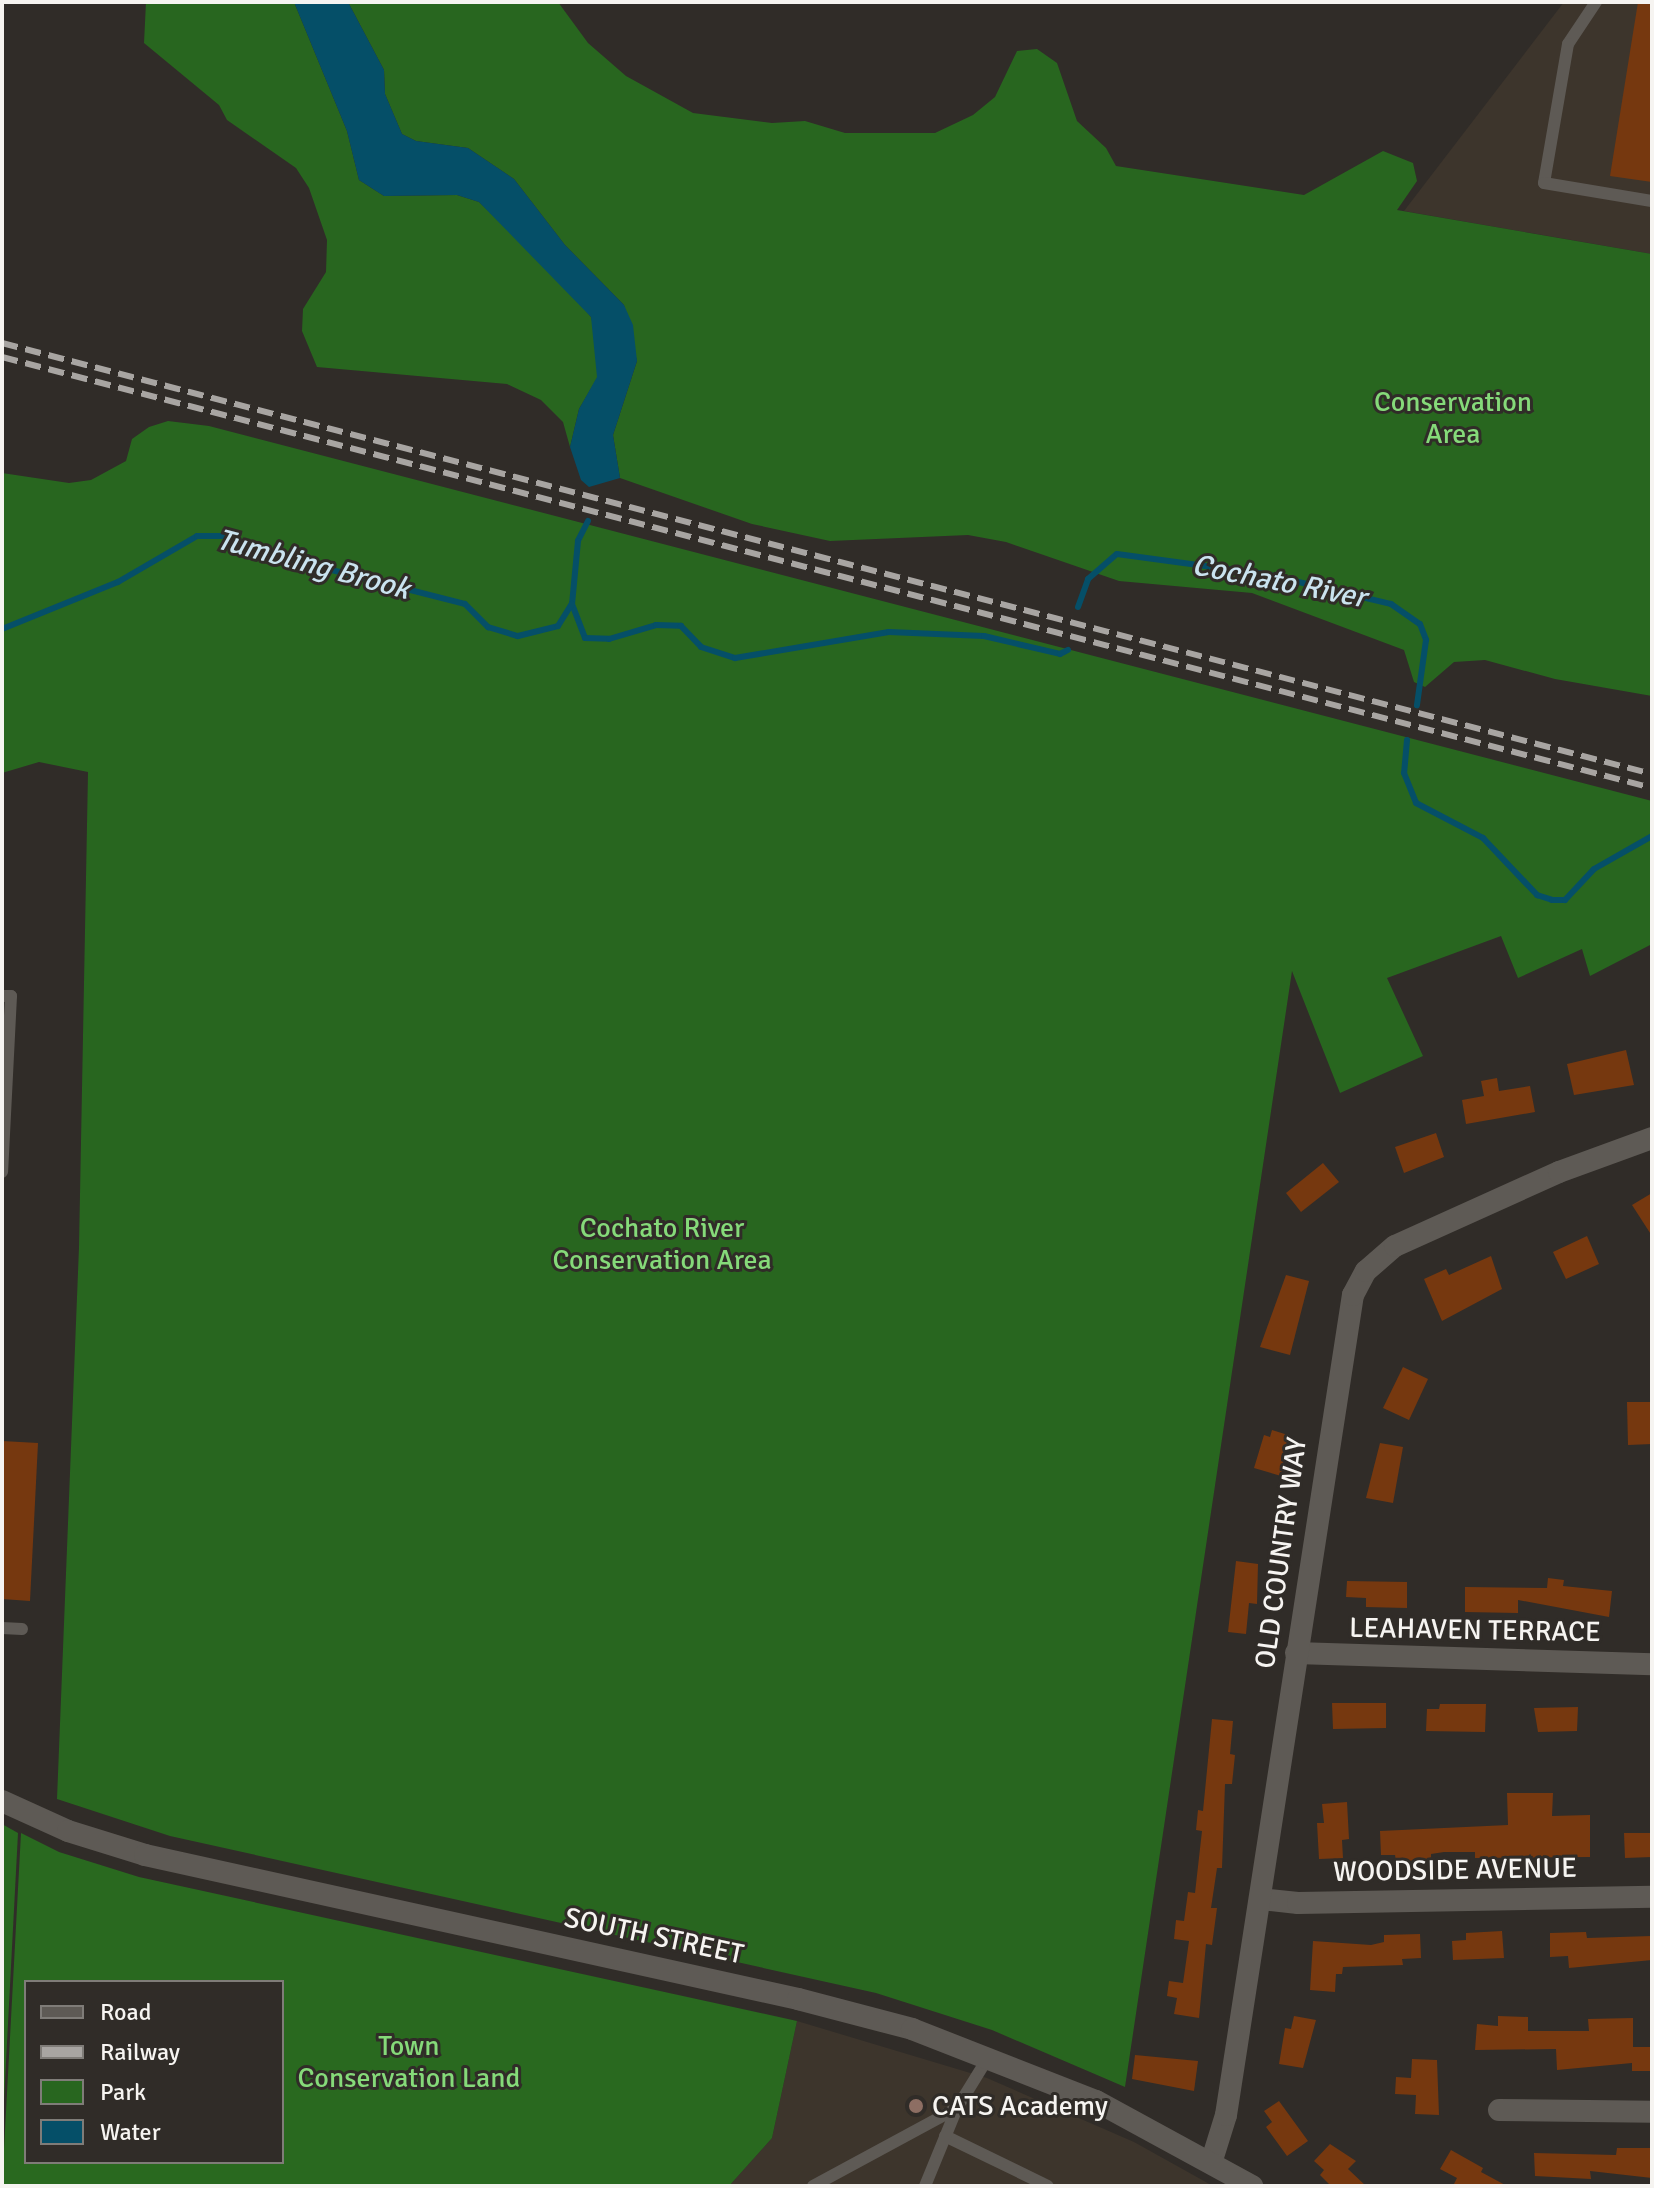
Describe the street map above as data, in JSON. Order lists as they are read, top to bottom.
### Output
{
  "streets": {
    "street": [
      "OLD COUNTRY WAY",
      "LEAHAVEN TERRACE",
      "WOODSIDE AVENUE",
      "SOUTH STREET"
    ]
  },
  "crossings": [
    ["OLD COUNTRY WAY", "LEAHAVEN TERRACE"],
    ["OLD COUNTRY WAY", "WOODSIDE AVENUE"],
    ["OLD COUNTRY WAY", "SOUTH STREET"]
  ],
  "water": ["Tumbling Brook", "Cochato River"],
  "parks": ["Conservation Area", "Cochato River Conservation Area", "Town Conservation Land"],
  "places": ["CATS Academy"],
  "legend": [
    "Road",
    "Railway",
    "Park",
    "Water"
  ]
}
